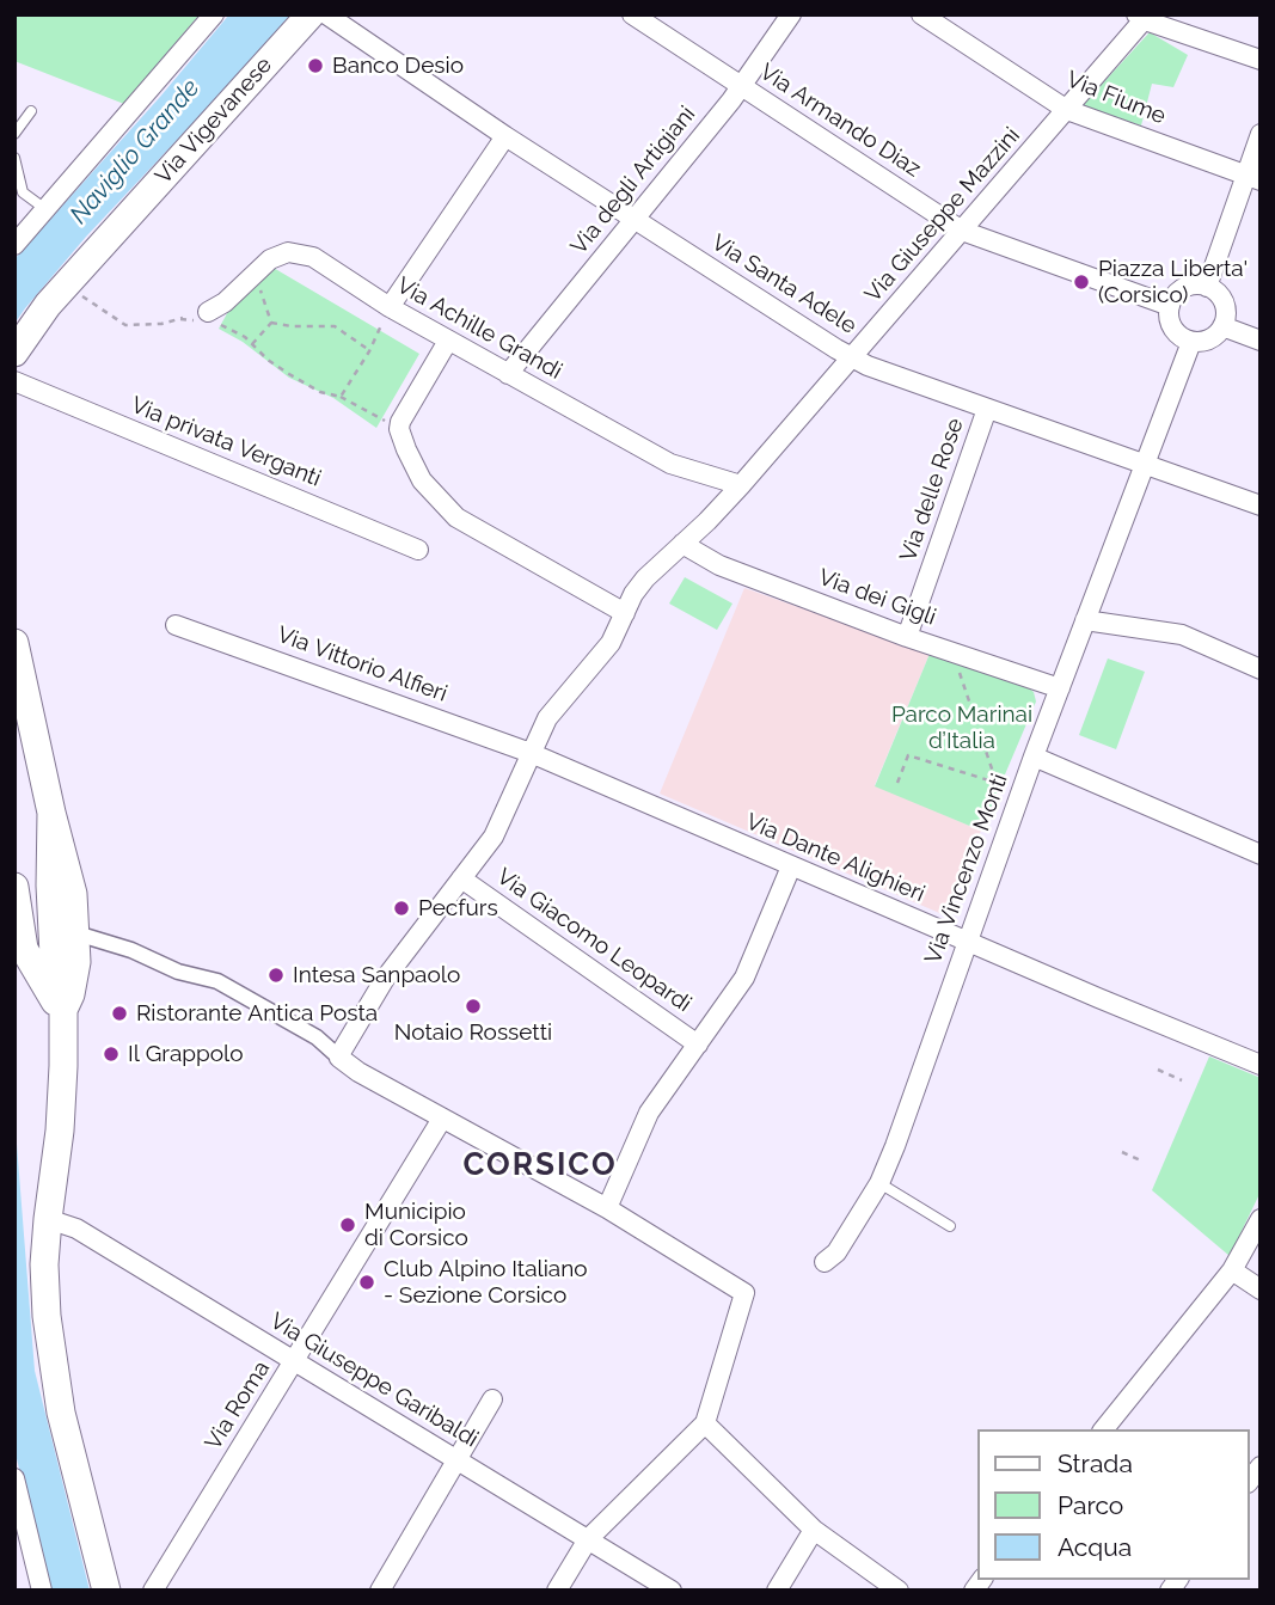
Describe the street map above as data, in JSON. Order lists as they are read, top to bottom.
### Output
{
  "streets": {
    "main road": ["Via Vigevanese"],
    "street": [
      "Via Fiume",
      "Via Armando Diaz",
      "Via degli Artigiani",
      "Via Giuseppe Mazzini",
      "Via Santa Adele",
      "Via Achille Grandi",
      "Via privata Verganti",
      "Via delle Rose",
      "Via dei Gigli",
      "Via Vittorio Alfieri",
      "Via Dante Alighieri",
      "Via Vincenzo Monti",
      "Via Giacomo Leopardi",
      "Via Giuseppe Garibaldi",
      "Via Roma"
    ]
  },
  "crossings": [
    ["Via Fiume", "Via Giuseppe Mazzini"],
    ["Via Armando Diaz", "Via degli Artigiani"],
    ["Via Armando Diaz", "Via Giuseppe Mazzini"],
    ["Via Armando Diaz", "Via Vincenzo Monti"],
    ["Via degli Artigiani", "Via Santa Adele"],
    ["Via degli Artigiani", "Via Achille Grandi"],
    ["Via Giuseppe Mazzini", "Via Santa Adele"],
    ["Via Giuseppe Mazzini", "Via Achille Grandi"],
    ["Via Giuseppe Mazzini", "Via dei Gigli"],
    ["Via Giuseppe Mazzini", "Via Vittorio Alfieri"],
    ["Via Giuseppe Mazzini", "Via Dante Alighieri"],
    ["Via Giuseppe Mazzini", "Via Giacomo Leopardi"],
    ["Via Santa Adele", "Via delle Rose"],
    ["Via Santa Adele", "Via Vincenzo Monti"],
    ["Via delle Rose", "Via dei Gigli"],
    ["Via dei Gigli", "Via Vincenzo Monti"],
    ["Via Vittorio Alfieri", "Via Dante Alighieri"],
    ["Via Dante Alighieri", "Via Vincenzo Monti"],
    ["Via Giuseppe Garibaldi", "Via Roma"]
  ],
  "districts": ["CORSICO"],
  "water": ["Naviglio Grande"],
  "parks": ["Parco Marinai d’Italia"],
  "places": [
    "Banco Desio",
    "Piazza Liberta' (Corsico)",
    "Pecfurs",
    "Intesa Sanpaolo",
    "Notaio Rossetti",
    "Ristorante Antica Posta",
    "Il Grappolo",
    "Municipio di Corsico",
    "Club Alpino Italiano - Sezione Corsico"
  ],
  "legend": ["Strada", "Parco", "Acqua"]
}
